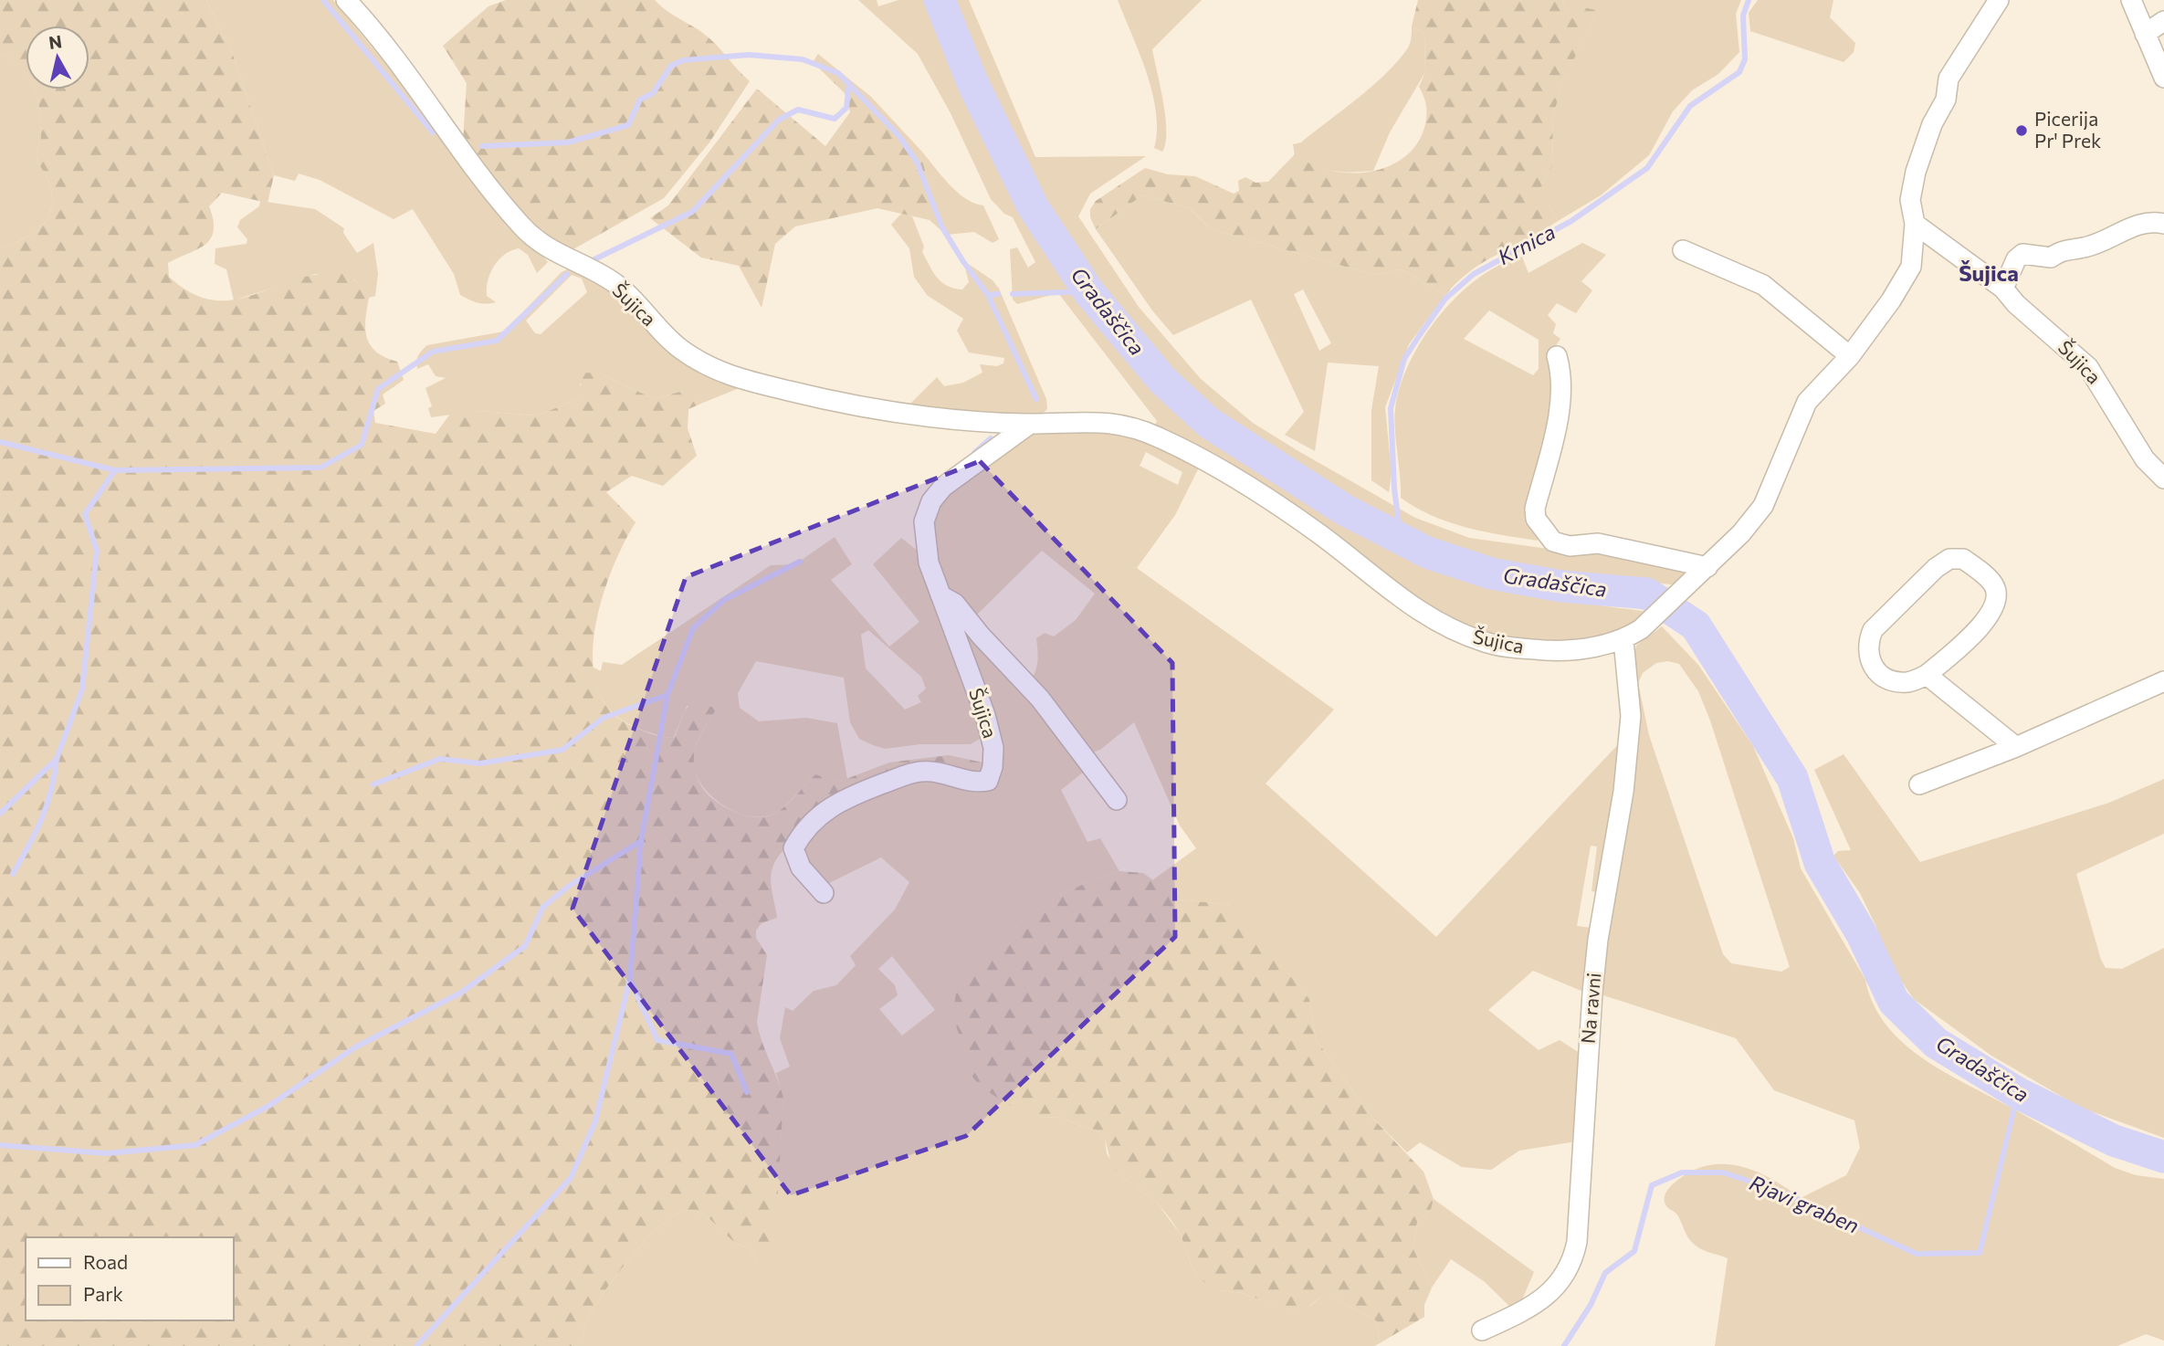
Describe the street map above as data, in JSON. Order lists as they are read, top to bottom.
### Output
{
  "streets": {
    "street": ["Šujica", "Na ravni"]
  },
  "crossings": [
    ["Šujica", "Na ravni"]
  ],
  "districts": ["Šujica"],
  "water": ["Krnica", "Gradaščica", "Rjavi graben"],
  "places": ["Picerija Pr' Prek"],
  "legend": ["Road", "Park"],
  "north": "top"
}
